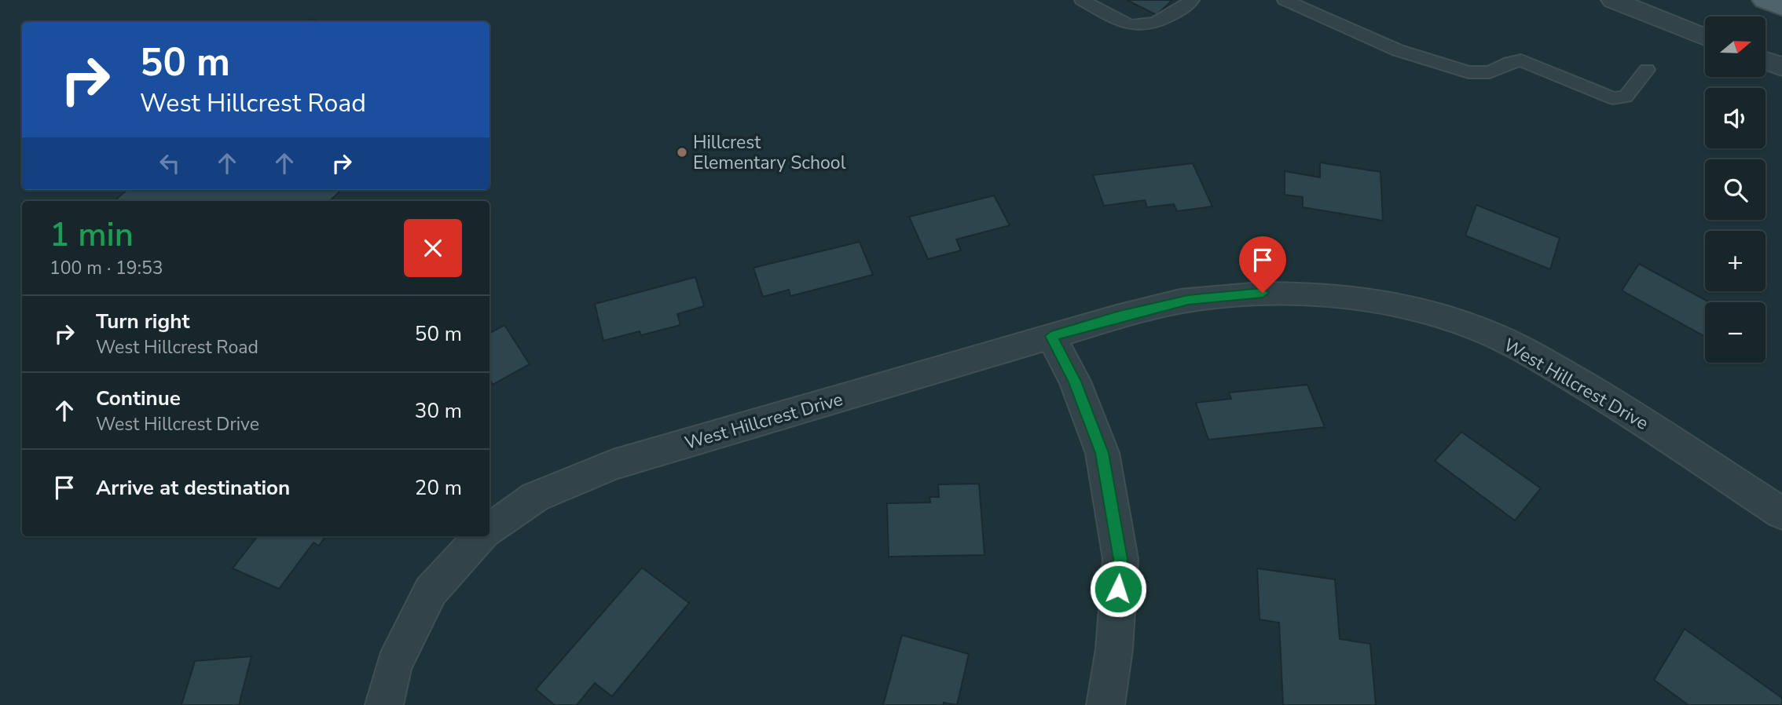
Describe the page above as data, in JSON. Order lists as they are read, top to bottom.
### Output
{
  "streets": {
    "street": ["West Hillcrest Drive"]
  },
  "places": ["Hillcrest Elementary School"],
  "north": "right",
  "page": {
    "map_buttons": ["+", "−"],
    "turn": ["50 m", "West Hillcrest Road"],
    "heading": ["1 min", "100 m · 19:53"],
    "list": [
      {
        "name": "Turn right",
        "note": "West Hillcrest Road",
        "value": "50 m"
      },
      {
        "name": "Continue",
        "note": "West Hillcrest Drive",
        "value": "30 m"
      },
      {
        "name": "Arrive at destination",
        "value": "20 m"
      }
    ]
  }
}
